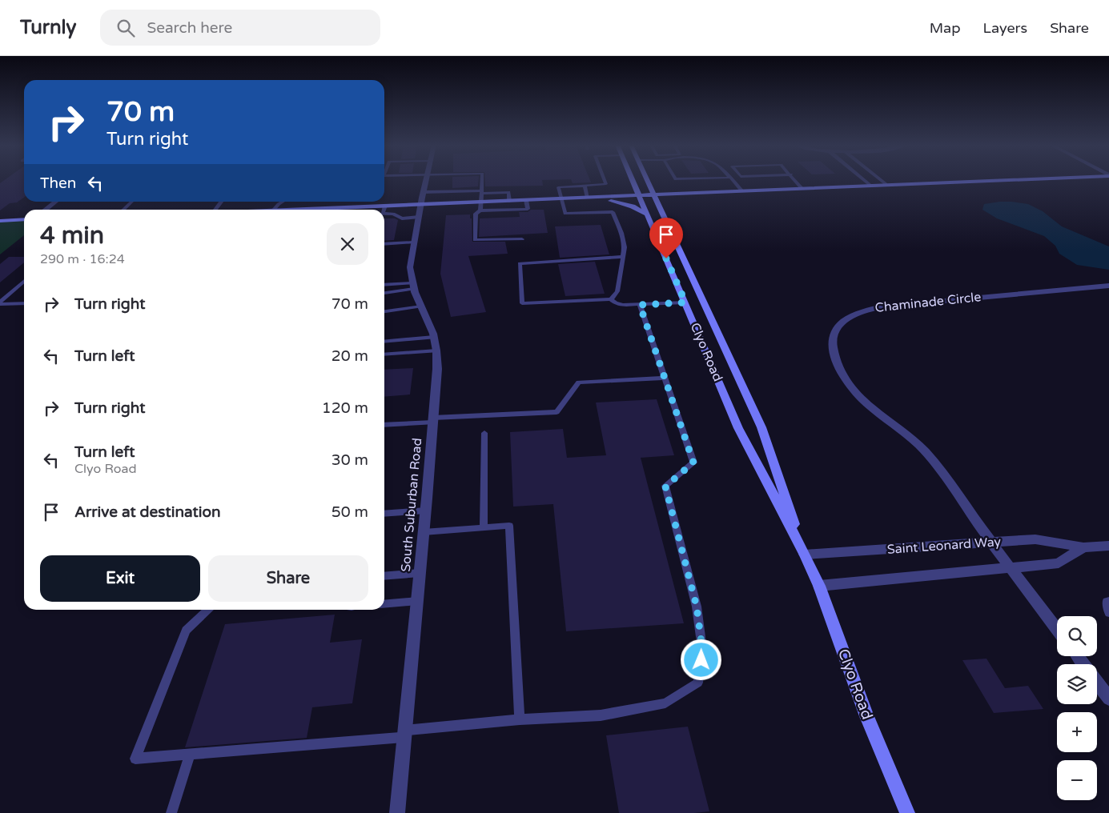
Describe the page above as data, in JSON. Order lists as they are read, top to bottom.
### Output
{
  "streets": {
    "street": [
      "Chaminade Circle",
      "Clyo Road",
      "South Suburban Road",
      "Saint Leonard Way"
    ]
  },
  "crossings": [
    ["Chaminade Circle", "Saint Leonard Way"],
    ["Clyo Road", "Saint Leonard Way"]
  ],
  "page": {
    "header": "Turnly",
    "search": "Search here",
    "nav": ["Map", "Layers", "Share"],
    "turn": ["70 m", "Turn right"],
    "then": "Then",
    "heading": ["4 min", "290 m · 16:24"],
    "list": [
      {
        "name": "Turn right",
        "value": "70 m"
      },
      {
        "name": "Turn left",
        "value": "20 m"
      },
      {
        "name": "Turn right",
        "value": "120 m"
      },
      {
        "name": "Turn left",
        "note": "Clyo Road",
        "value": "30 m"
      },
      {
        "name": "Arrive at destination",
        "value": "50 m"
      }
    ],
    "buttons": ["Exit", "Share"],
    "map_buttons": ["+", "−"]
  }
}
